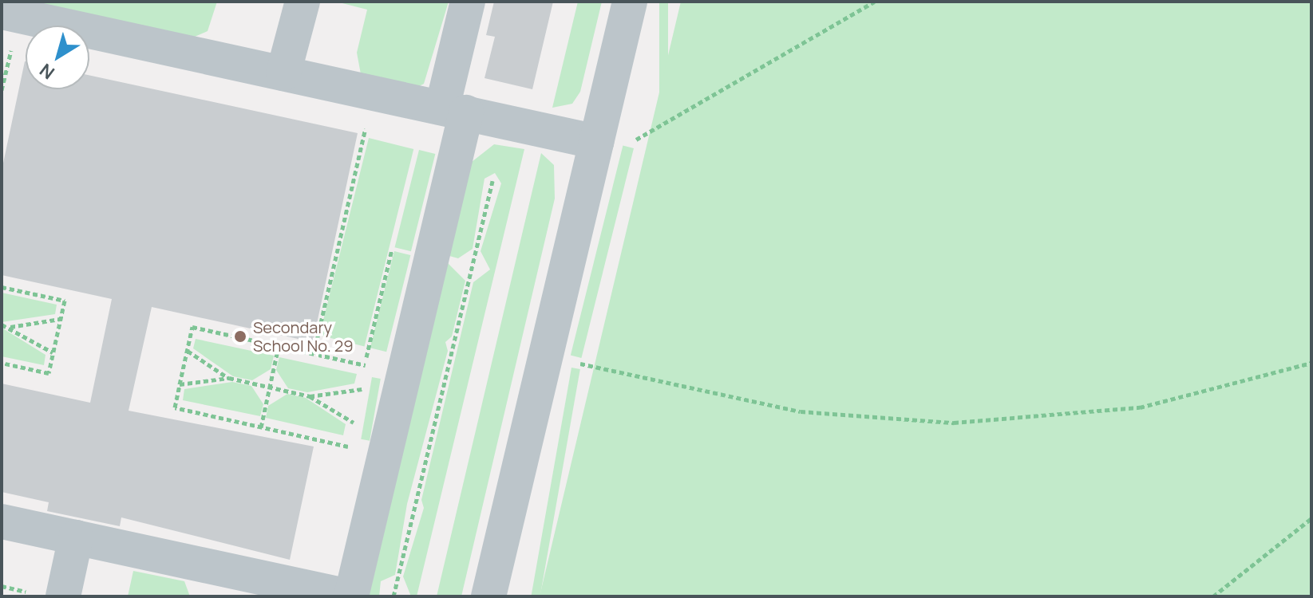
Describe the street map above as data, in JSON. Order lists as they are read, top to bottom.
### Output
{
  "places": ["Secondary School No. 29"],
  "north": "bottom left"
}
